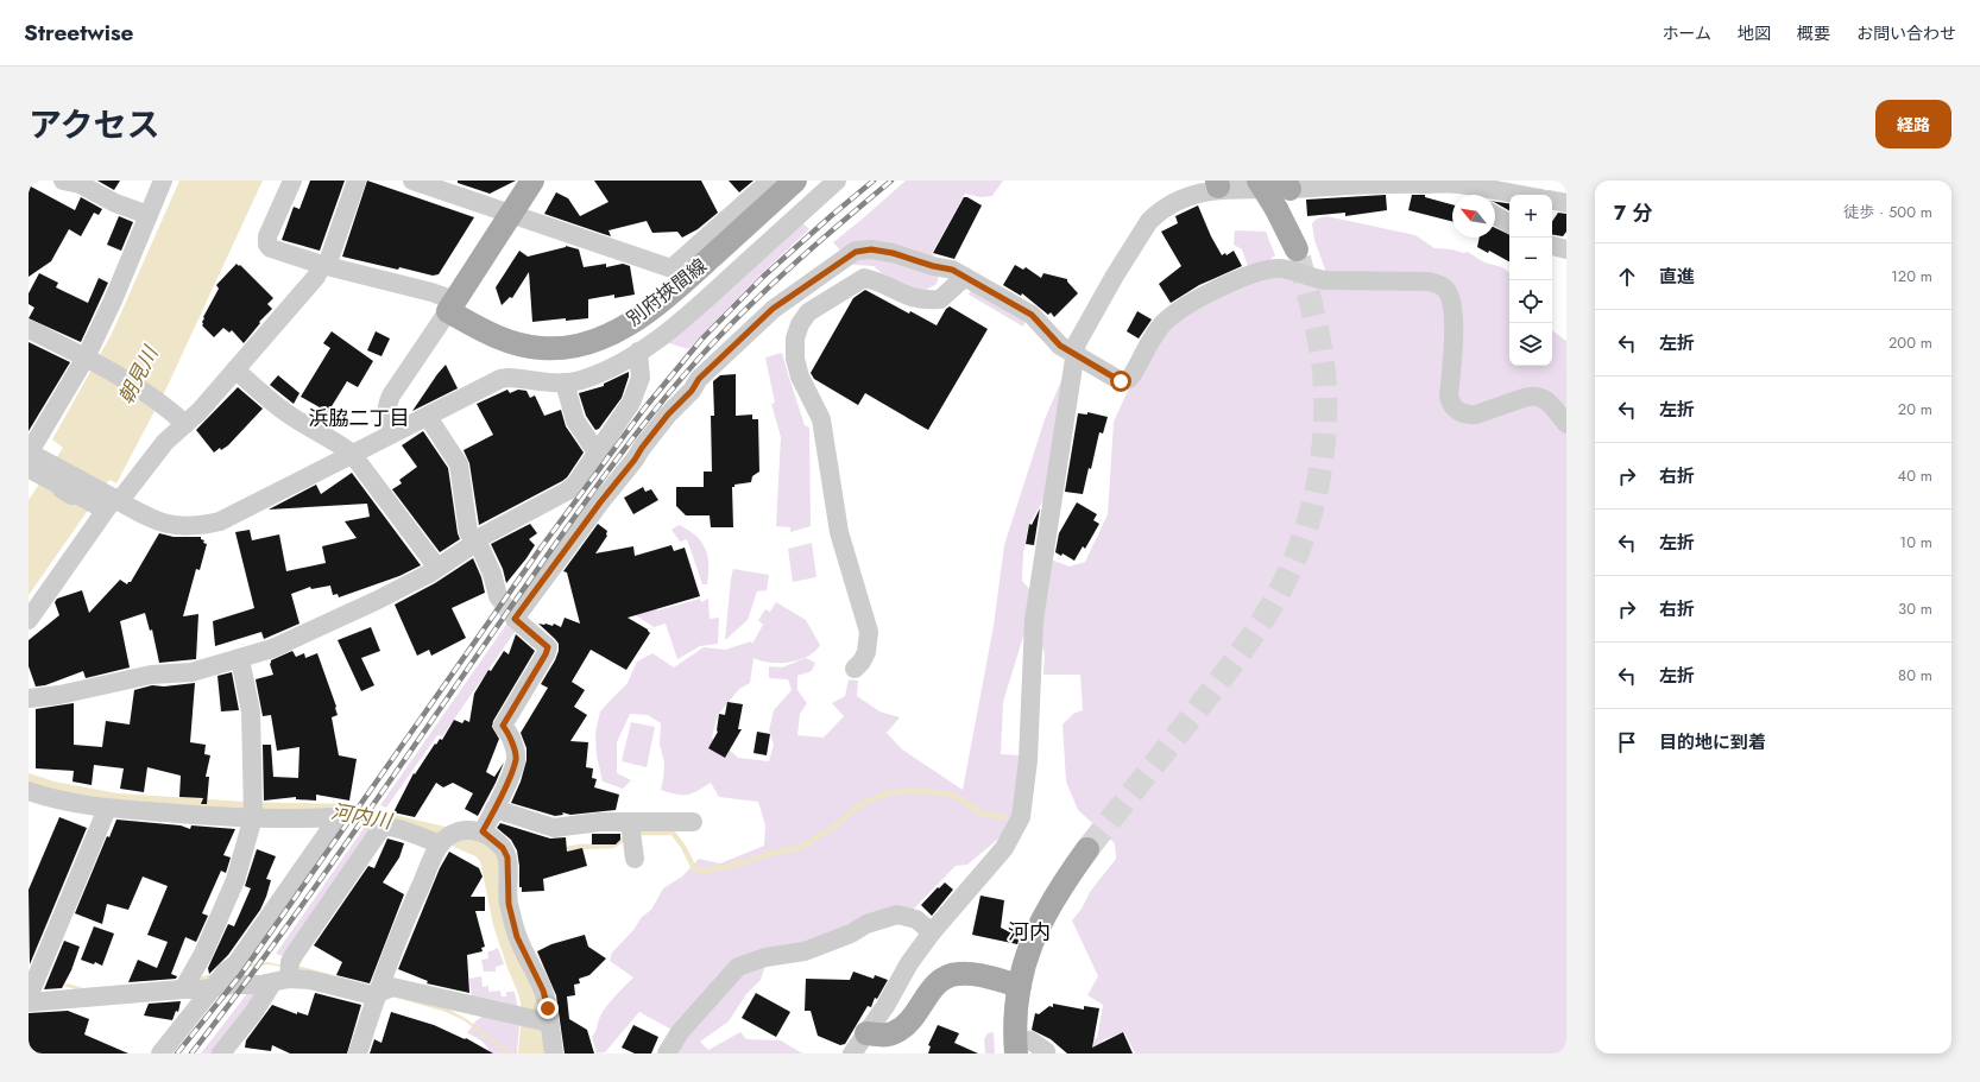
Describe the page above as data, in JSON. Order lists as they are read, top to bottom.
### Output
{
  "streets": {
    "main road": ["別府挾間線"]
  },
  "districts": ["浜脇二丁目", "河内"],
  "water": ["朝見川", "河内川"],
  "north": "top left",
  "page": {
    "header": "Streetwise",
    "nav": [
      "ホーム",
      "地図",
      "概要",
      "お問い合わせ"
    ],
    "title": "アクセス",
    "buttons": "経路",
    "heading": ["7 分", "徒歩 · 500 m"],
    "map_buttons": ["+", "−"],
    "list": [
      ["直進", "120 m"],
      ["左折", "200 m"],
      ["左折", "20 m"],
      ["右折", "40 m"],
      ["左折", "10 m"],
      ["右折", "30 m"],
      ["左折", "80 m"],
      "目的地に到着"
    ]
  }
}
